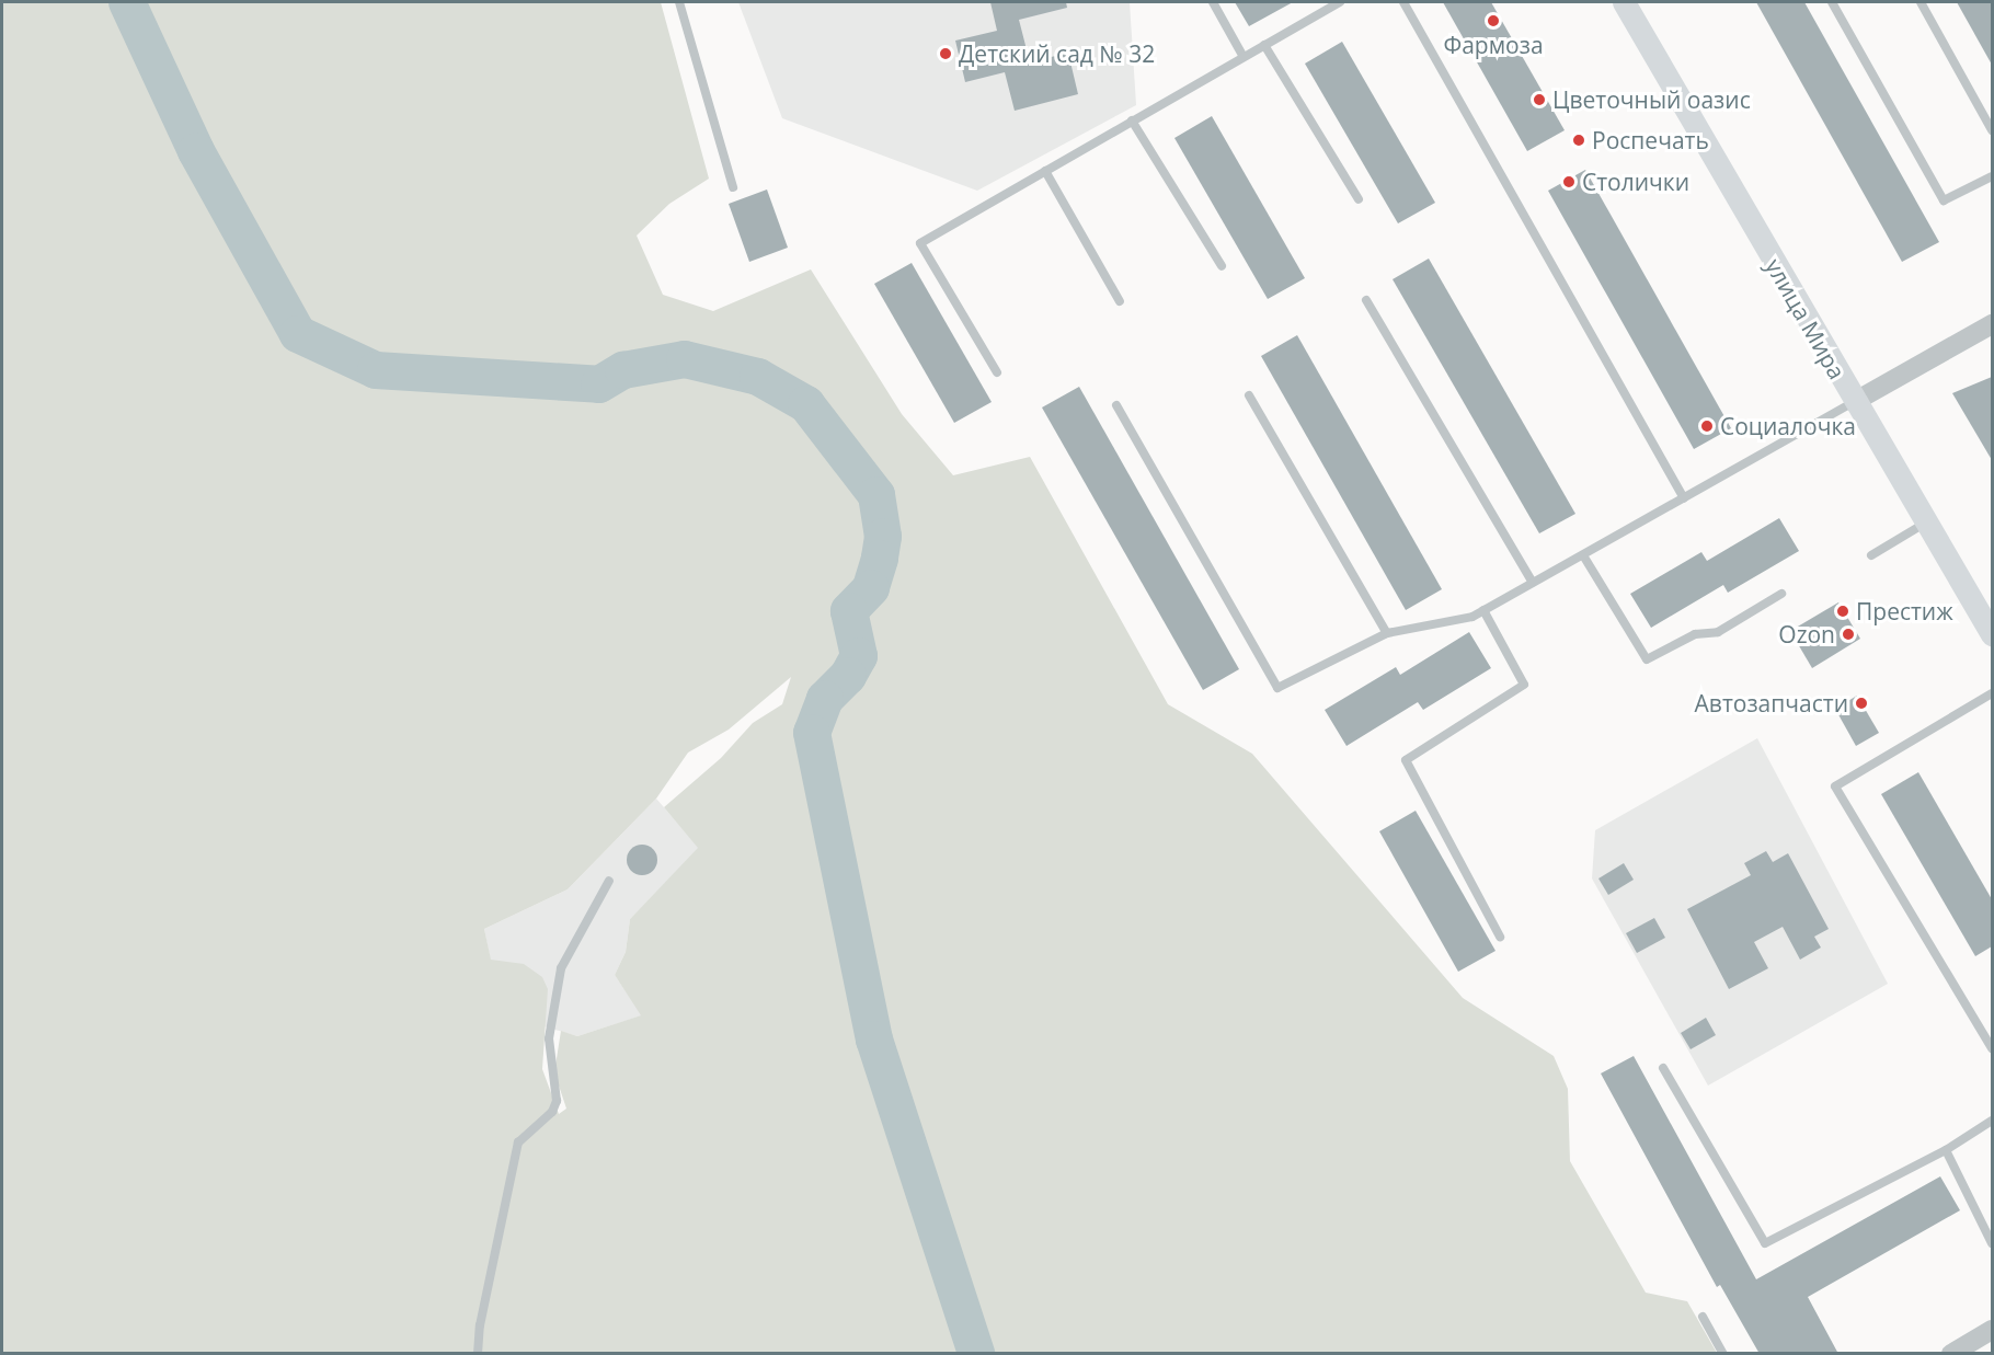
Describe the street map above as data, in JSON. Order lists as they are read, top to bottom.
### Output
{
  "streets": {
    "main road": ["улица Мира"]
  },
  "places": [
    "Фармоза",
    "Детский сад № 32",
    "Цветочный оазис",
    "Роспечать",
    "Столички",
    "Социалочка",
    "Престиж",
    "Ozon",
    "Автозапчасти"
  ]
}
